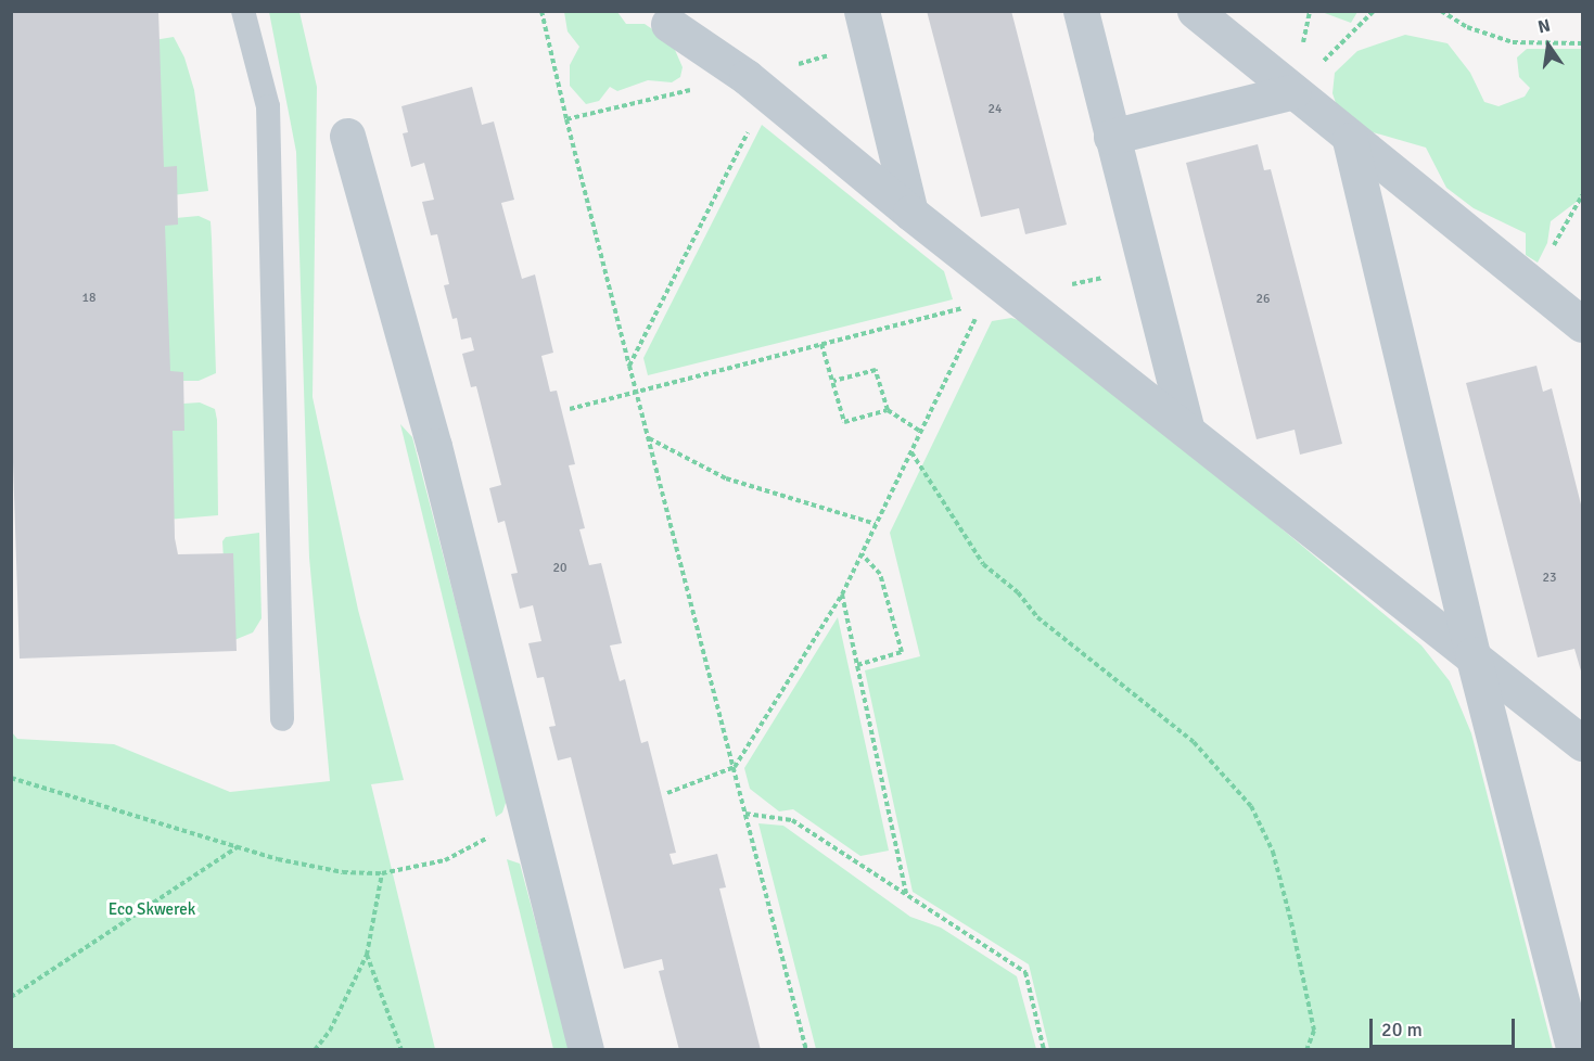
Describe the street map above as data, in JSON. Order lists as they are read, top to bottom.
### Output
{
  "parks": ["Eco Skwerek"],
  "house_numbers": [
    "24",
    "18",
    "26",
    "20",
    "23"
  ],
  "scale_bar": "20 m",
  "north": "top"
}
